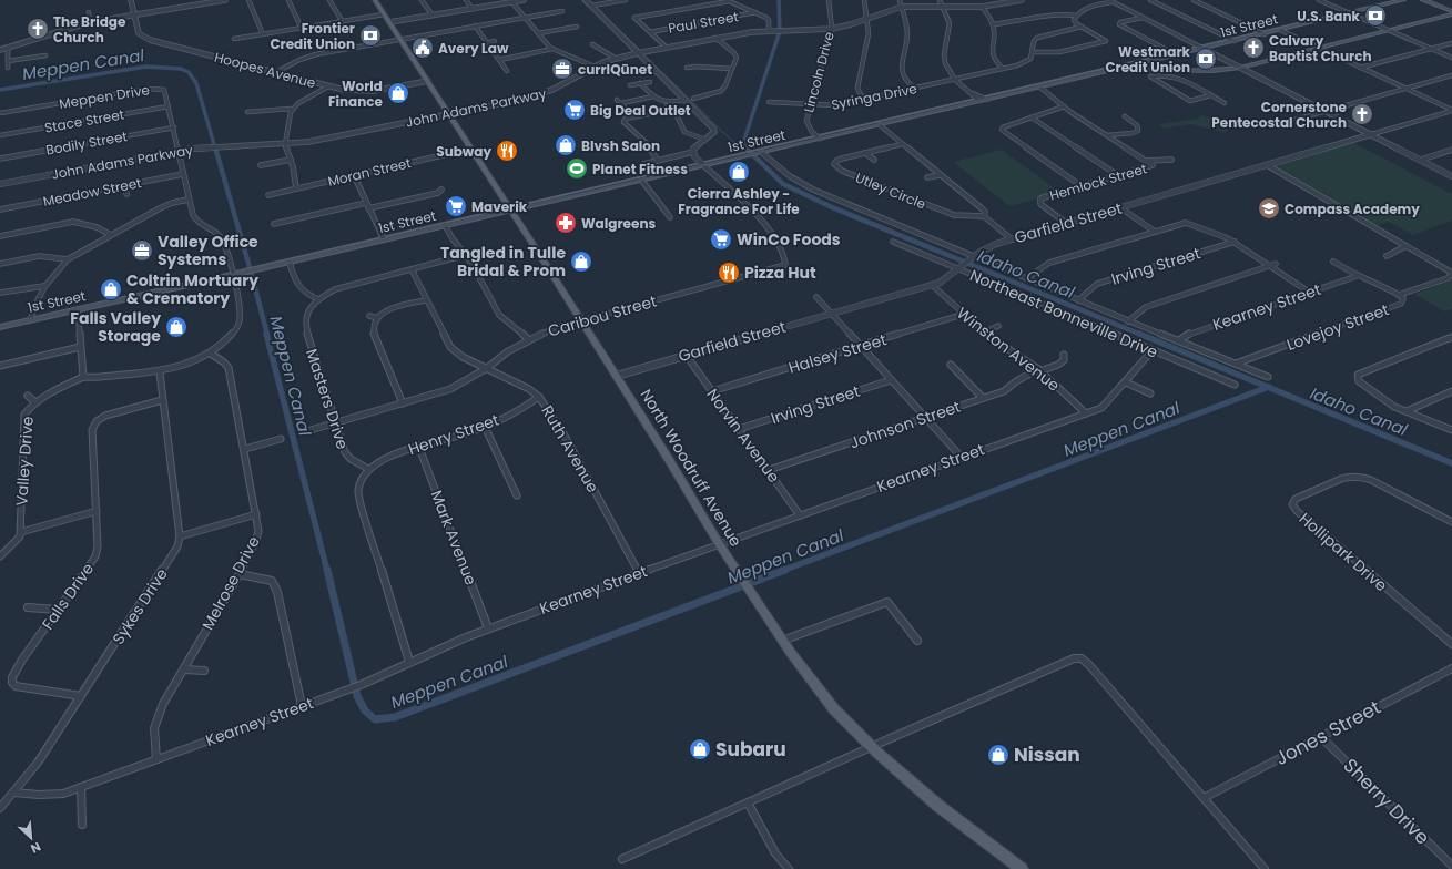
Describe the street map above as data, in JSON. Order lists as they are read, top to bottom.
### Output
{
  "streets": {
    "main road": ["1st Street", "North Woodruff Avenue"],
    "street": [
      "Paul Street",
      "Hoopes Avenue",
      "Lincoln Drive",
      "Meppen Drive",
      "Syringa Drive",
      "John Adams Parkway",
      "Stace Street",
      "Bodily Street",
      "Moran Street",
      "Hemlock Street",
      "Utley Circle",
      "Meadow Street",
      "Garfield Street",
      "Irving Street",
      "Kearney Street",
      "Northeast Bonneville Drive",
      "Caribou Street",
      "Lovejoy Street",
      "Winston Avenue",
      "Halsey Street",
      "Masters Drive",
      "Johnson Street",
      "Henry Street",
      "Norvin Avenue",
      "Ruth Avenue",
      "Valley Drive",
      "Mark Avenue",
      "Hollipark Drive",
      "Melrose Drive",
      "Falls Drive",
      "Sykes Drive",
      "Jones Street",
      "Sherry Drive"
    ]
  },
  "crossings": [
    ["1st Street", "Lincoln Drive"],
    ["1st Street", "Meppen Drive"],
    ["1st Street", "Caribou Street"],
    ["1st Street", "North Woodruff Avenue"],
    ["Hoopes Avenue", "North Woodruff Avenue"],
    ["Lincoln Drive", "Syringa Drive"],
    ["Lincoln Drive", "John Adams Parkway"],
    ["Meppen Drive", "John Adams Parkway"],
    ["Meppen Drive", "Stace Street"],
    ["Meppen Drive", "Bodily Street"],
    ["Meppen Drive", "Meadow Street"],
    ["Meppen Drive", "Melrose Drive"],
    ["John Adams Parkway", "North Woodruff Avenue"],
    ["Moran Street", "North Woodruff Avenue"],
    ["Hemlock Street", "Garfield Street"],
    ["Garfield Street", "Northeast Bonneville Drive"],
    ["Garfield Street", "Winston Avenue"],
    ["Garfield Street", "Norvin Avenue"],
    ["Garfield Street", "North Woodruff Avenue"],
    ["Irving Street", "Norvin Avenue"],
    ["Kearney Street", "Northeast Bonneville Drive"],
    ["Kearney Street", "Winston Avenue"],
    ["Kearney Street", "Norvin Avenue"],
    ["Kearney Street", "Ruth Avenue"],
    ["Kearney Street", "North Woodruff Avenue"],
    ["Kearney Street", "Mark Avenue"],
    ["Kearney Street", "Melrose Drive"],
    ["Kearney Street", "Sykes Drive"],
    ["Caribou Street", "Masters Drive"],
    ["Caribou Street", "Ruth Avenue"],
    ["Caribou Street", "North Woodruff Avenue"],
    ["Winston Avenue", "Halsey Street"],
    ["Winston Avenue", "Johnson Street"],
    ["Halsey Street", "Norvin Avenue"],
    ["Masters Drive", "Henry Street"],
    ["Masters Drive", "Ruth Avenue"],
    ["Johnson Street", "Norvin Avenue"],
    ["Henry Street", "Ruth Avenue"],
    ["Henry Street", "Mark Avenue"],
    ["Falls Drive", "Sykes Drive"],
    ["Jones Street", "Sherry Drive"]
  ],
  "water": ["Meppen Canal", "Idaho Canal"],
  "places": {
    "bank": ["U.S. Bank", "Frontier Credit Union", "Westmark Credit Union"],
    "church": ["The Bridge Church", "Calvary Baptist Church", "Cornerstone Pentecostal Church"],
    "public building": ["Avery Law"],
    "office": ["currIQūnet", "Valley Office Systems"],
    "shop": [
      "World Finance",
      "Blvsh Salon",
      "Cierra Ashley - Fragrance For Life",
      "Tangled in Tulle Bridal & Prom",
      "Coltrin Mortuary & Crematory",
      "Falls Valley Storage",
      "Subaru",
      "Nissan"
    ],
    "supermarket": ["Big Deal Outlet", "Maverik", "WinCo Foods"],
    "restaurant": ["Subway", "Pizza Hut"],
    "sports": ["Planet Fitness"],
    "school or university": ["Compass Academy"],
    "pharmacy": ["Walgreens"]
  },
  "north": "bottom right"
}
